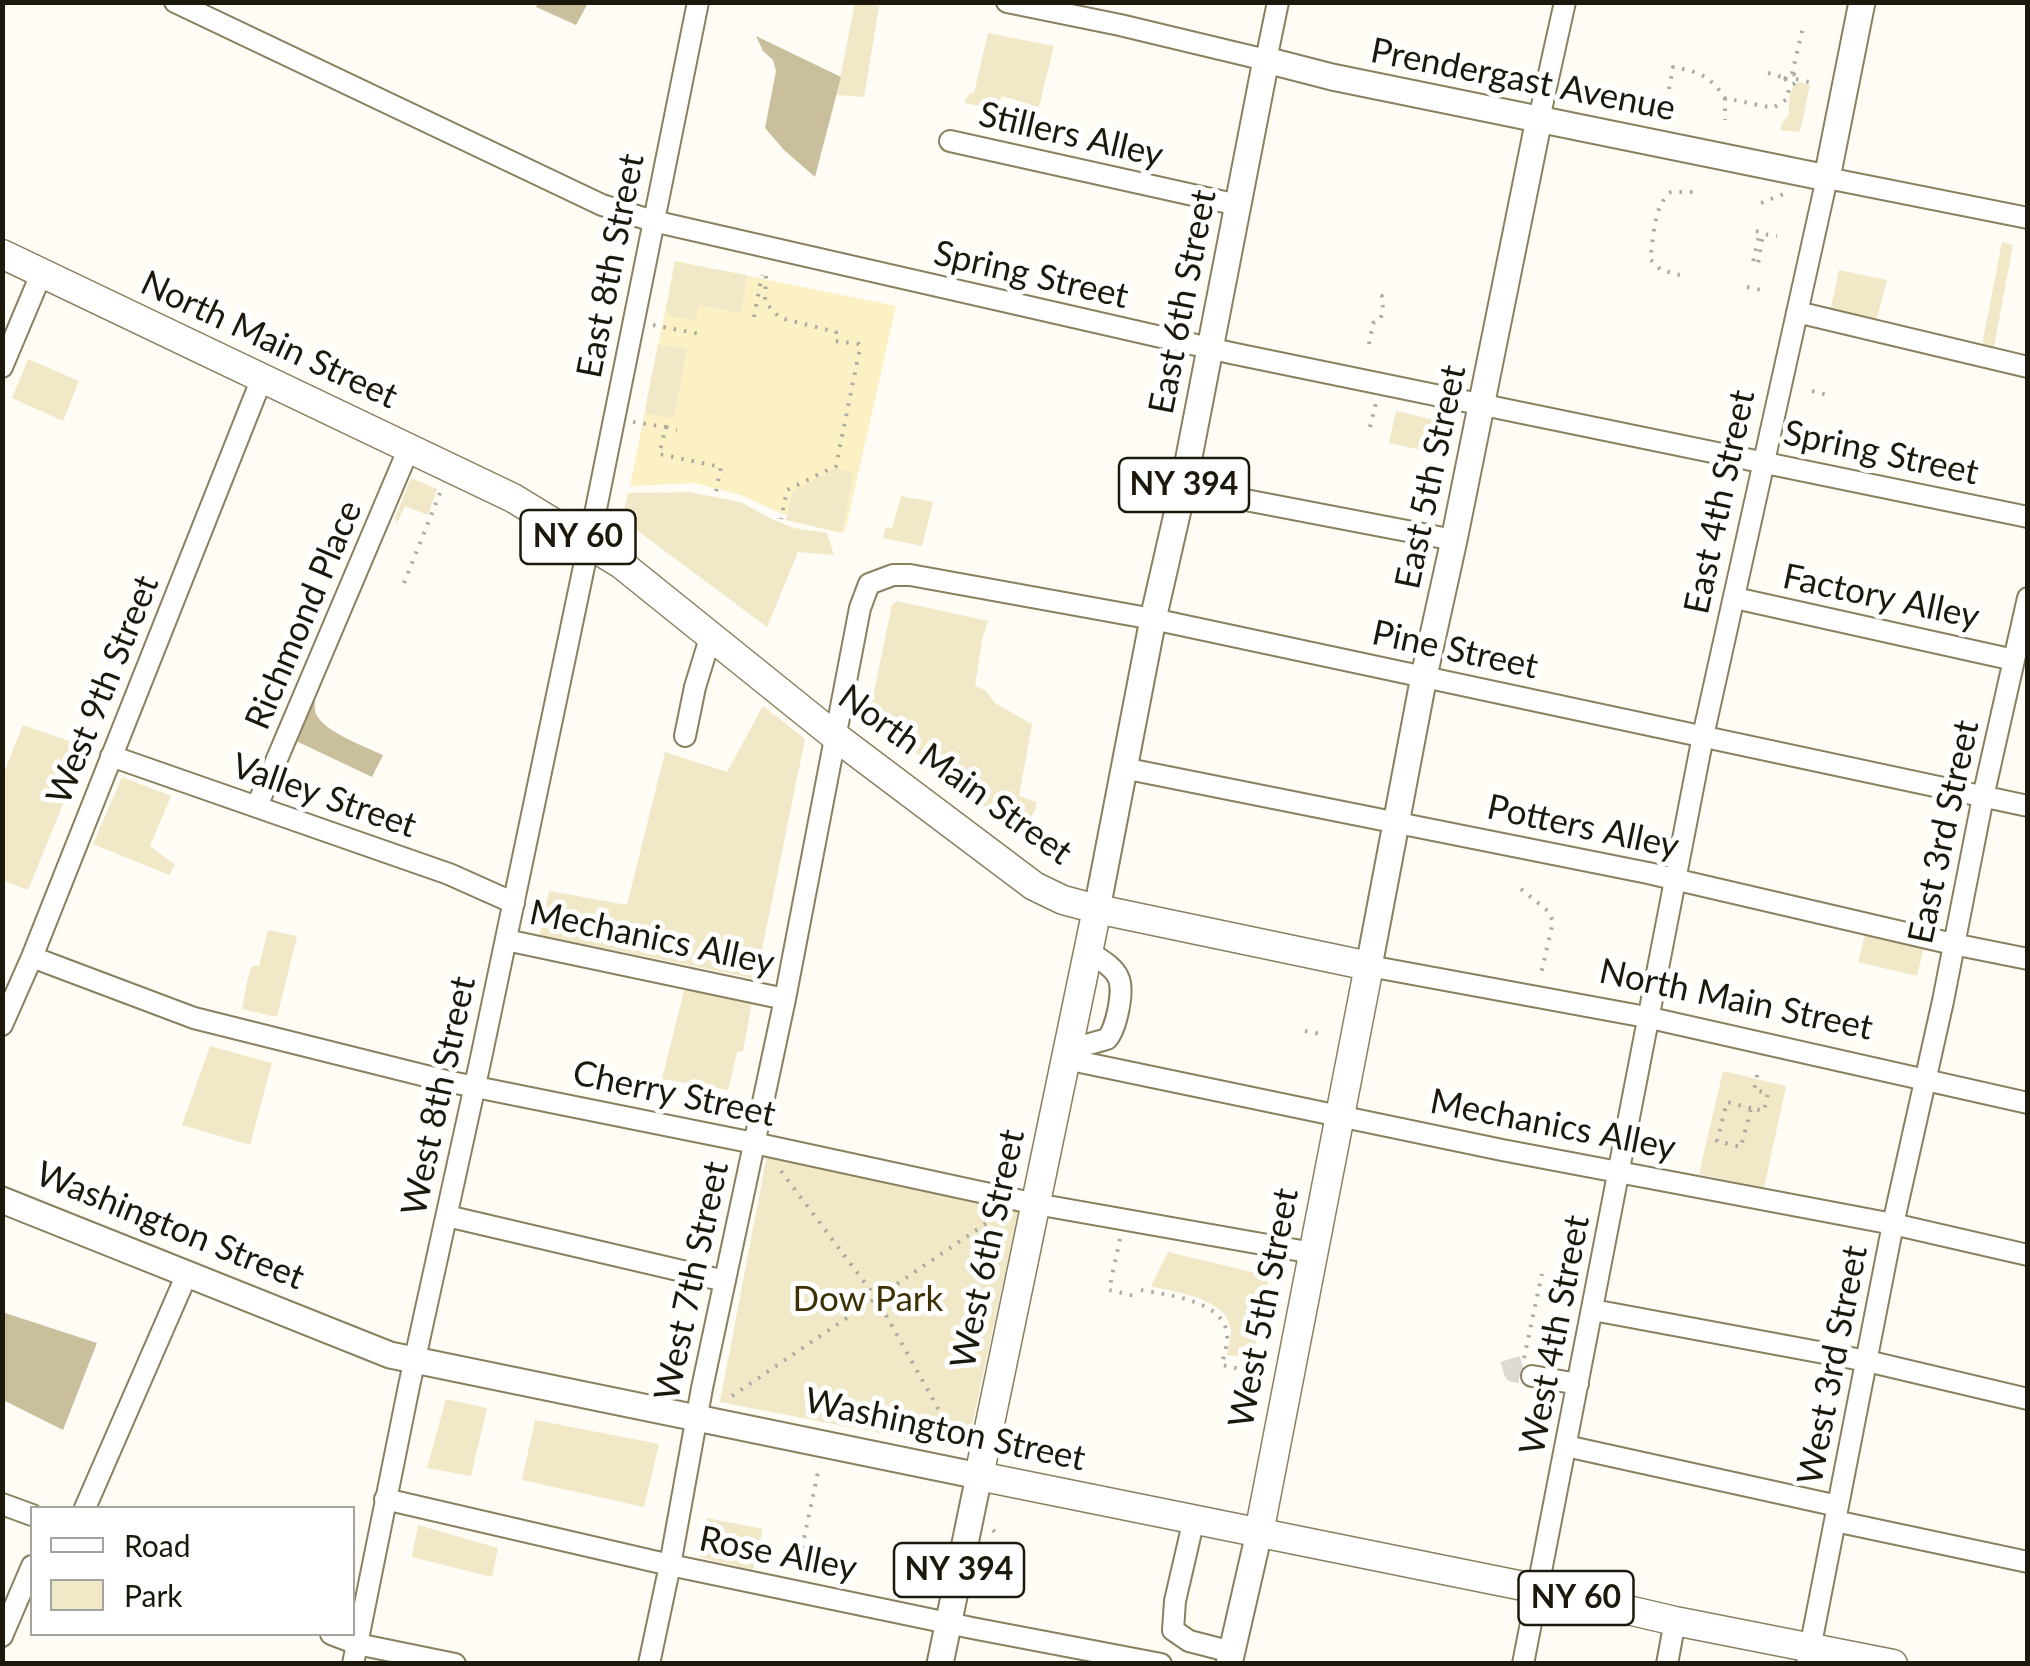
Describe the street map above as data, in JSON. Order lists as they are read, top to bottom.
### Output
{
  "streets": {
    "highway": [
      "North Main Street",
      "NY 60",
      "Washington Street",
      "West 6th Street",
      "West 5th Street"
    ],
    "main road": [
      "Prendergast Avenue",
      "East 6th Street",
      "East 5th Street",
      "NY 394",
      "East 4th Street"
    ],
    "street": [
      "Stillers Alley",
      "East 8th Street",
      "Spring Street",
      "Factory Alley",
      "Richmond Place",
      "Pine Street",
      "West 9th Street",
      "Valley Street",
      "Potters Alley",
      "East 3rd Street",
      "Mechanics Alley",
      "Cherry Street",
      "West 8th Street",
      "West 7th Street",
      "West 4th Street",
      "West 3rd Street",
      "Rose Alley"
    ]
  },
  "crossings": [
    ["Prendergast Avenue", "East 6th Street"],
    ["Prendergast Avenue", "East 5th Street"],
    ["Prendergast Avenue", "East 4th Street"],
    ["Stillers Alley", "East 6th Street"],
    ["East 8th Street", "Spring Street"],
    ["East 8th Street", "North Main Street"],
    ["East 8th Street", "West 8th Street"],
    ["Spring Street", "East 6th Street"],
    ["Spring Street", "East 5th Street"],
    ["Spring Street", "East 4th Street"],
    ["East 6th Street", "North Main Street"],
    ["East 6th Street", "Pine Street"],
    ["East 6th Street", "Potters Alley"],
    ["East 6th Street", "West 6th Street"],
    ["North Main Street", "East 5th Street"],
    ["North Main Street", "East 4th Street"],
    ["North Main Street", "NY 60"],
    ["North Main Street", "Richmond Place"],
    ["North Main Street", "West 9th Street"],
    ["North Main Street", "East 3rd Street"],
    ["North Main Street", "West 8th Street"],
    ["North Main Street", "West 6th Street"],
    ["North Main Street", "West 7th Street"],
    ["North Main Street", "West 5th Street"],
    ["North Main Street", "West 4th Street"],
    ["North Main Street", "West 3rd Street"],
    ["East 5th Street", "Pine Street"],
    ["East 5th Street", "Potters Alley"],
    ["East 5th Street", "West 5th Street"],
    ["East 4th Street", "Factory Alley"],
    ["East 4th Street", "Pine Street"],
    ["East 4th Street", "Potters Alley"],
    ["East 4th Street", "West 4th Street"],
    ["NY 60", "West 6th Street"],
    ["Factory Alley", "East 3rd Street"],
    ["Richmond Place", "Valley Street"],
    ["Pine Street", "East 3rd Street"],
    ["Pine Street", "West 7th Street"],
    ["West 9th Street", "Valley Street"],
    ["West 9th Street", "Cherry Street"],
    ["Valley Street", "West 8th Street"],
    ["Potters Alley", "East 3rd Street"],
    ["East 3rd Street", "West 3rd Street"],
    ["Mechanics Alley", "West 8th Street"],
    ["Mechanics Alley", "West 6th Street"],
    ["Mechanics Alley", "West 7th Street"],
    ["Mechanics Alley", "West 5th Street"],
    ["Mechanics Alley", "West 4th Street"],
    ["Mechanics Alley", "West 3rd Street"],
    ["Cherry Street", "West 8th Street"],
    ["Cherry Street", "West 6th Street"],
    ["Cherry Street", "West 7th Street"],
    ["Cherry Street", "West 5th Street"],
    ["West 8th Street", "Washington Street"],
    ["West 8th Street", "Rose Alley"],
    ["Washington Street", "West 6th Street"],
    ["Washington Street", "West 7th Street"],
    ["Washington Street", "West 5th Street"],
    ["Washington Street", "West 4th Street"],
    ["Washington Street", "West 3rd Street"],
    ["West 6th Street", "Rose Alley"],
    ["West 7th Street", "Rose Alley"]
  ],
  "parks": ["Dow Park"],
  "legend": ["Road", "Park"]
}
